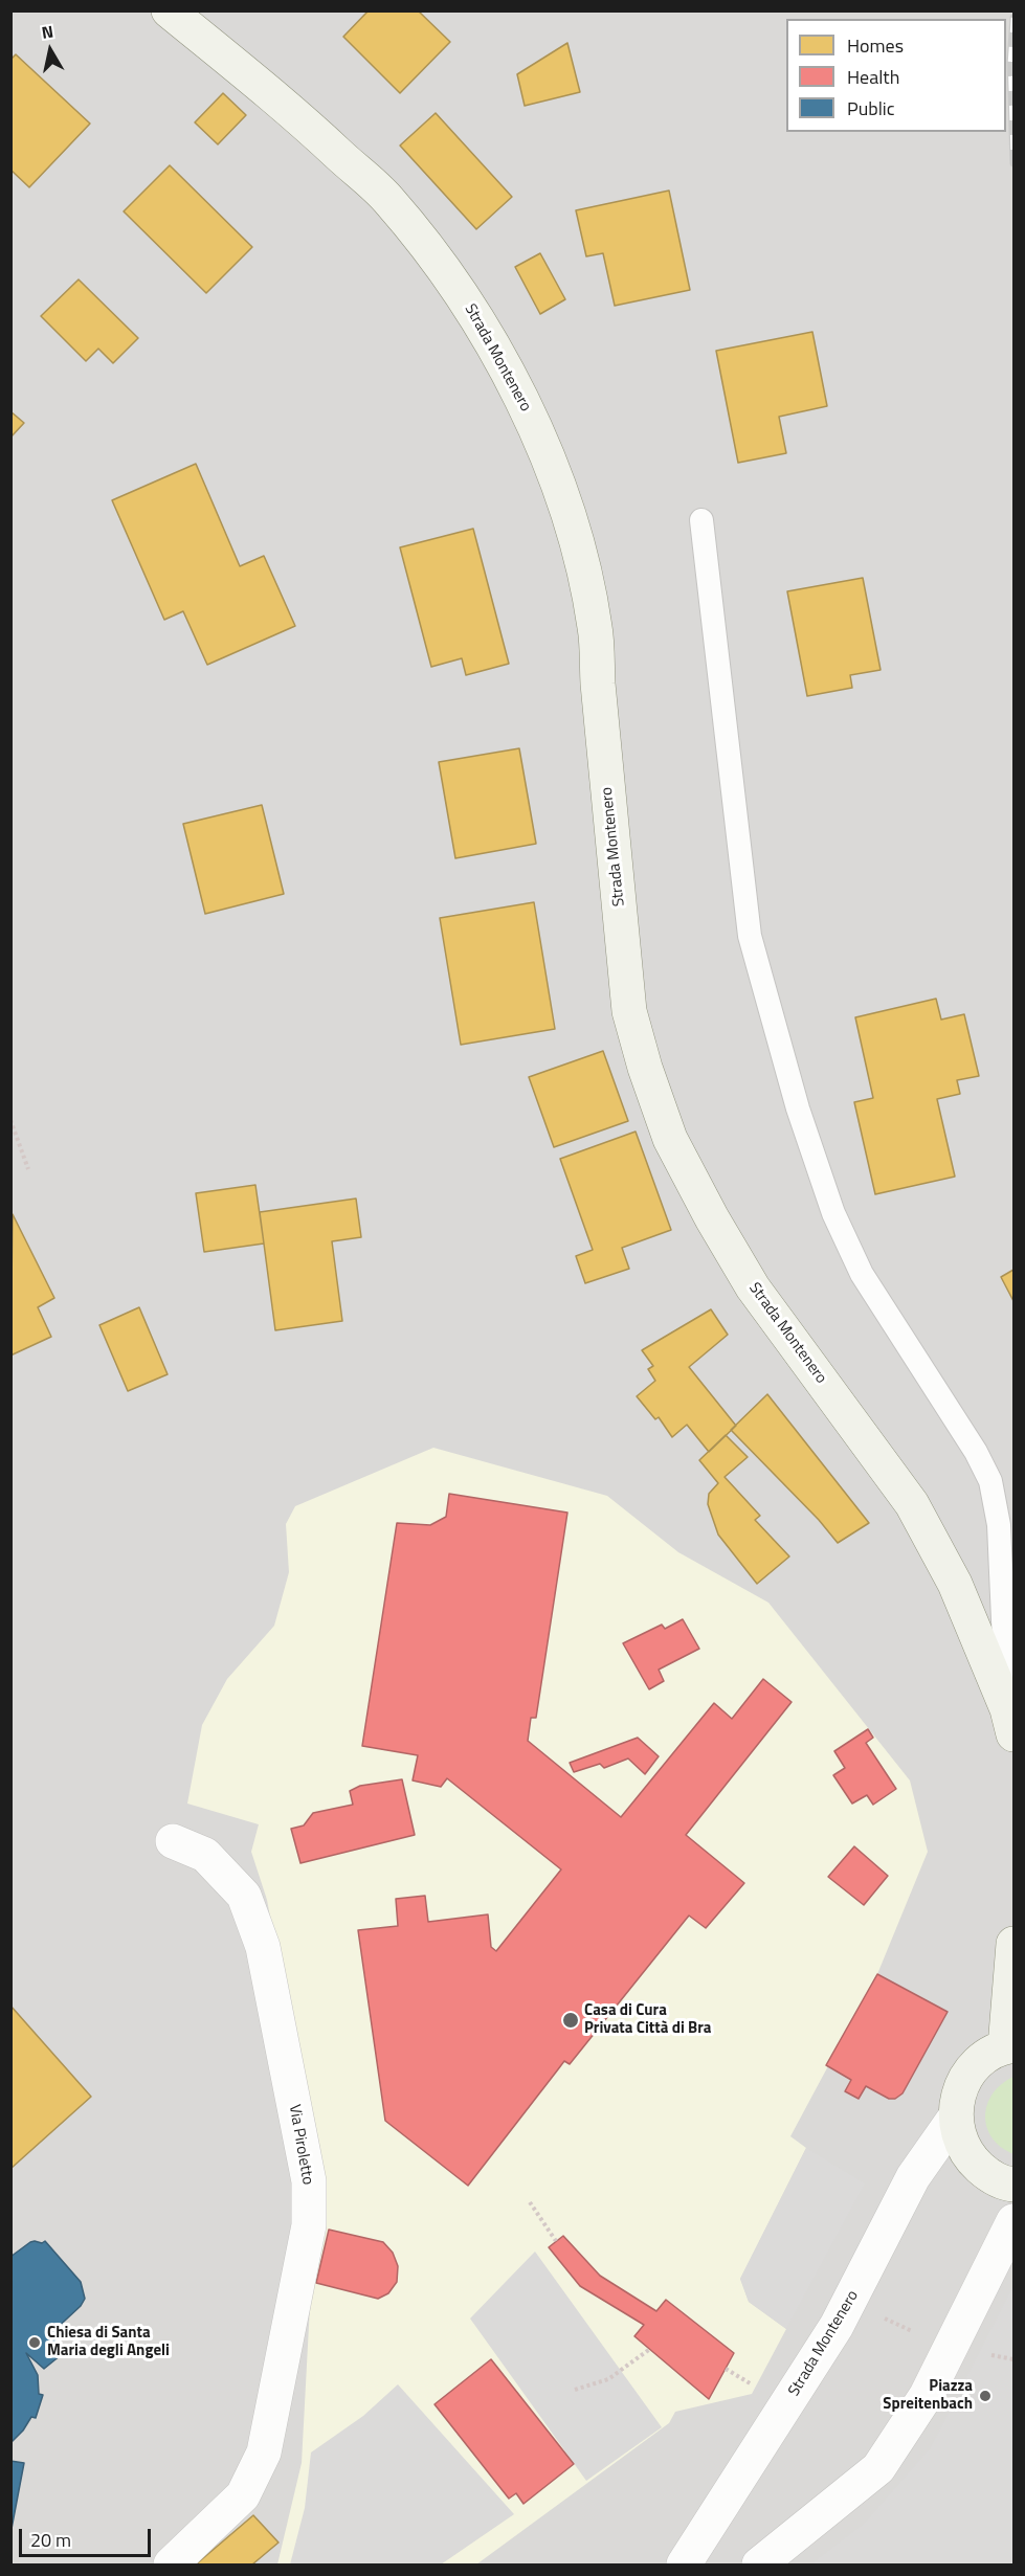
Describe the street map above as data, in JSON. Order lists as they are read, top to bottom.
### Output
{
  "streets": {
    "main road": ["Strada Montenero"],
    "street": ["Via Piroletto"]
  },
  "places": ["Casa di Cura Privata Città di Bra", "Chiesa di Santa Maria degli Angeli", "Piazza Spreitenbach"],
  "legend": ["Homes", "Health", "Public"],
  "scale_bar": "20 m",
  "north": "top"
}
